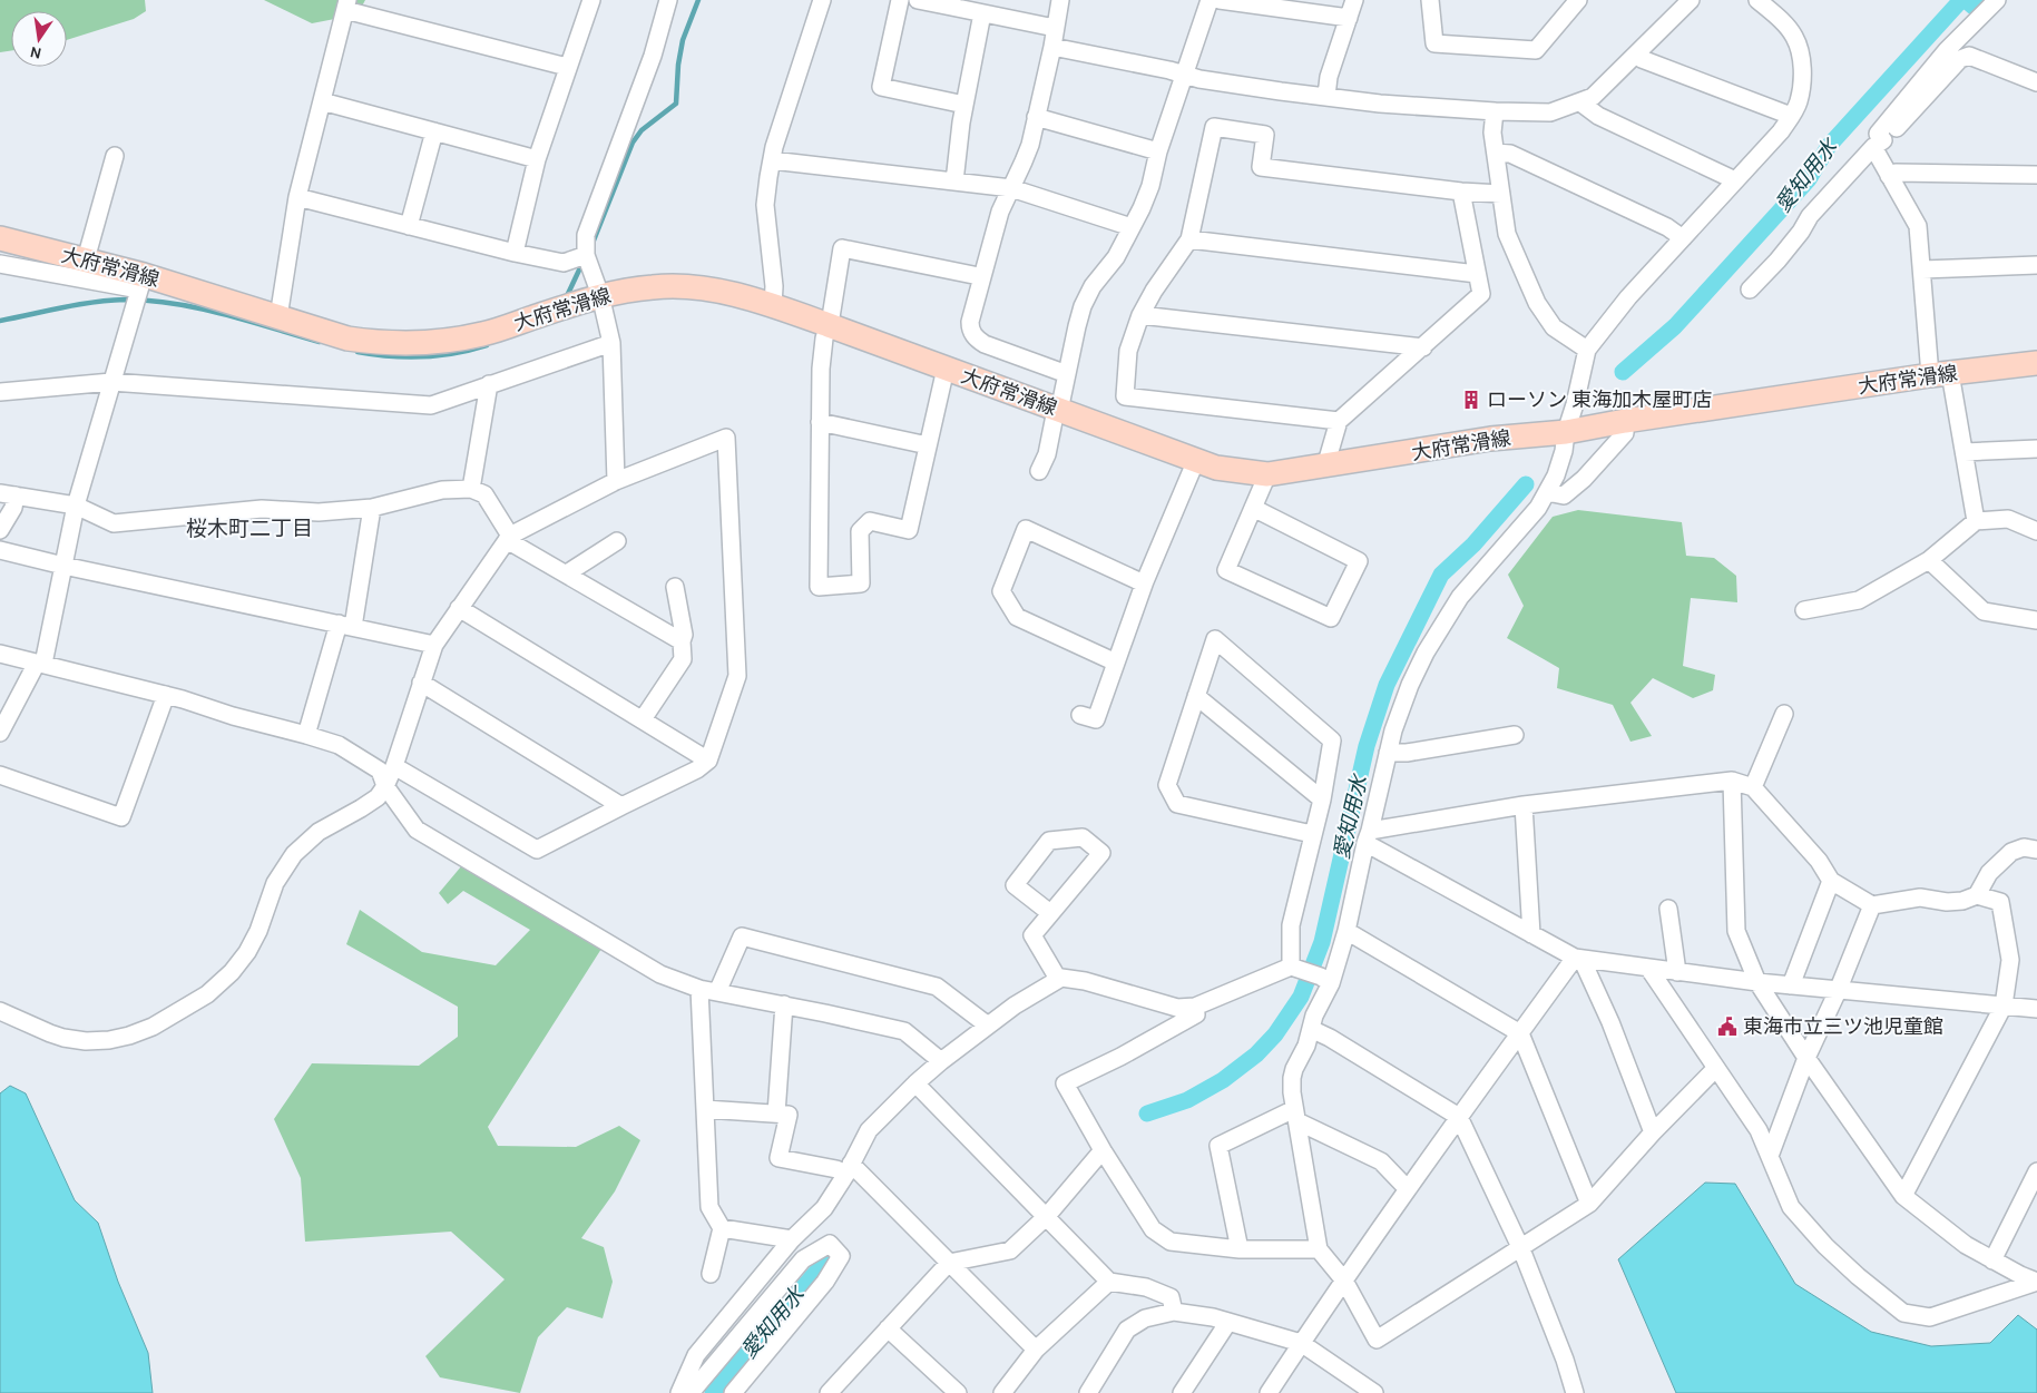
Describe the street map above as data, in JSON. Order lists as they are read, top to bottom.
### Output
{
  "streets": {
    "main road": ["大府常滑線"]
  },
  "districts": ["桜木町二丁目"],
  "water": ["愛知用水"],
  "places": {
    "building": ["ローソン 東海加木屋町店"],
    "public building": ["東海市立三ツ池児童館"]
  },
  "north": "bottom"
}
